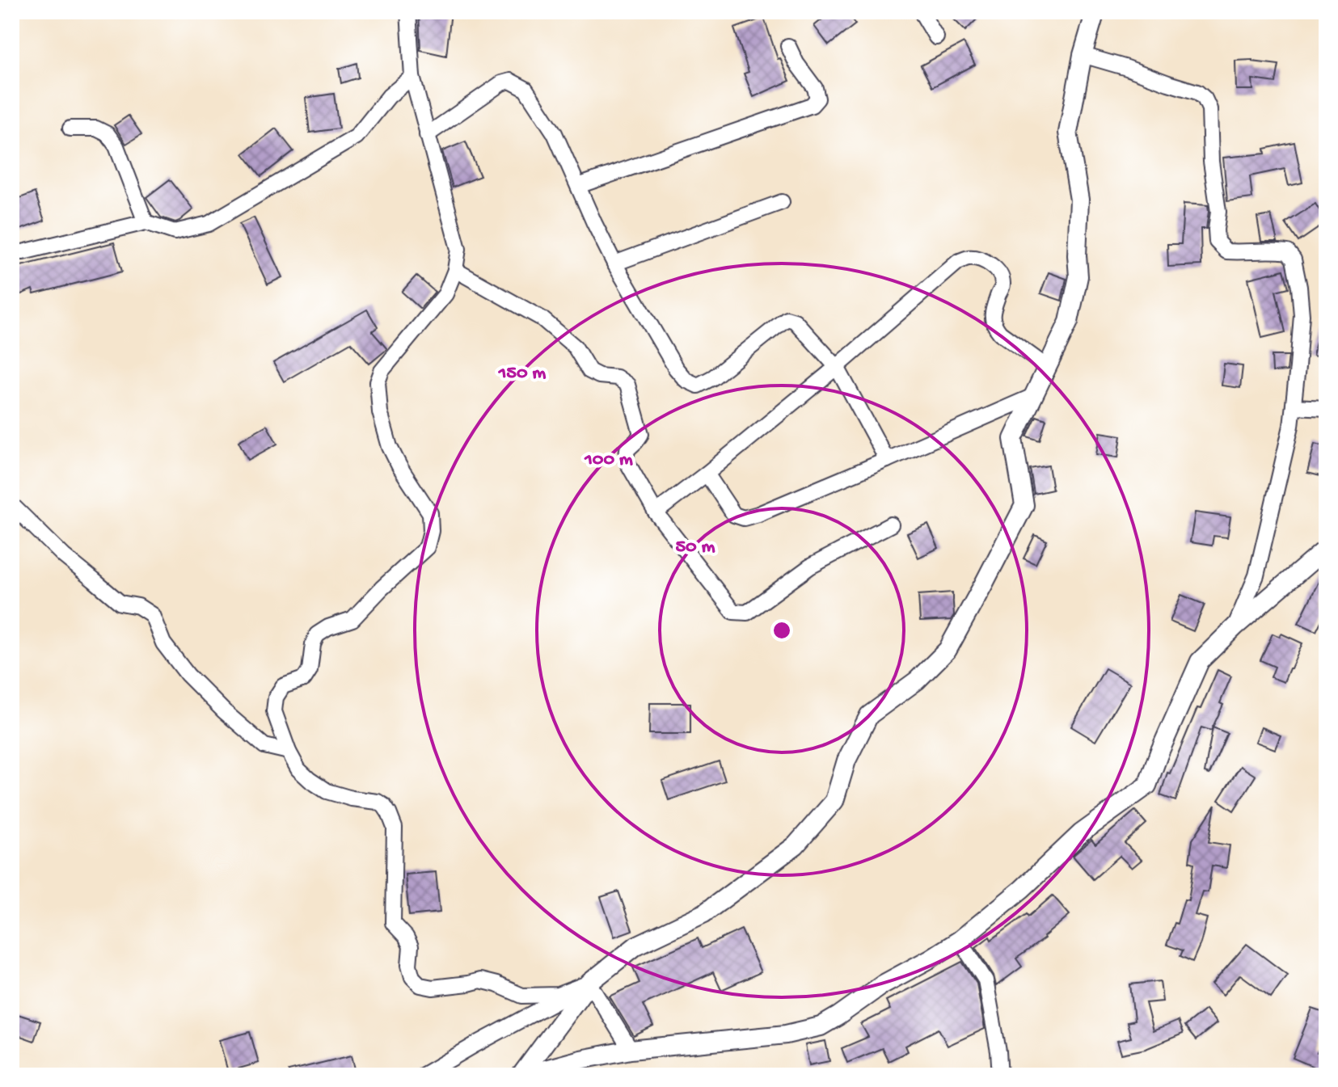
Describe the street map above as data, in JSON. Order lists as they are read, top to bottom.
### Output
{
  "rings": ["150 m", "100 m", "50 m"]
}
